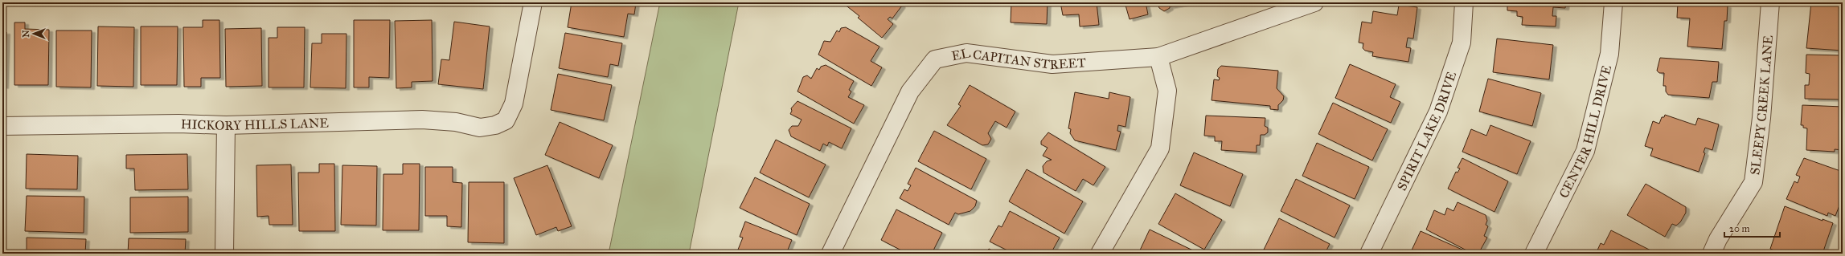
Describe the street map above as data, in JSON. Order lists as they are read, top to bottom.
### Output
{
  "streets": {
    "street": [
      "EL CAPITAN STREET",
      "SLEEPY CREEK LANE",
      "HICKORY HILLS LANE",
      "SPIRIT LAKE DRIVE",
      "CENTER HILL DRIVE"
    ]
  },
  "scale_bar": "20 m",
  "north": "left"
}
